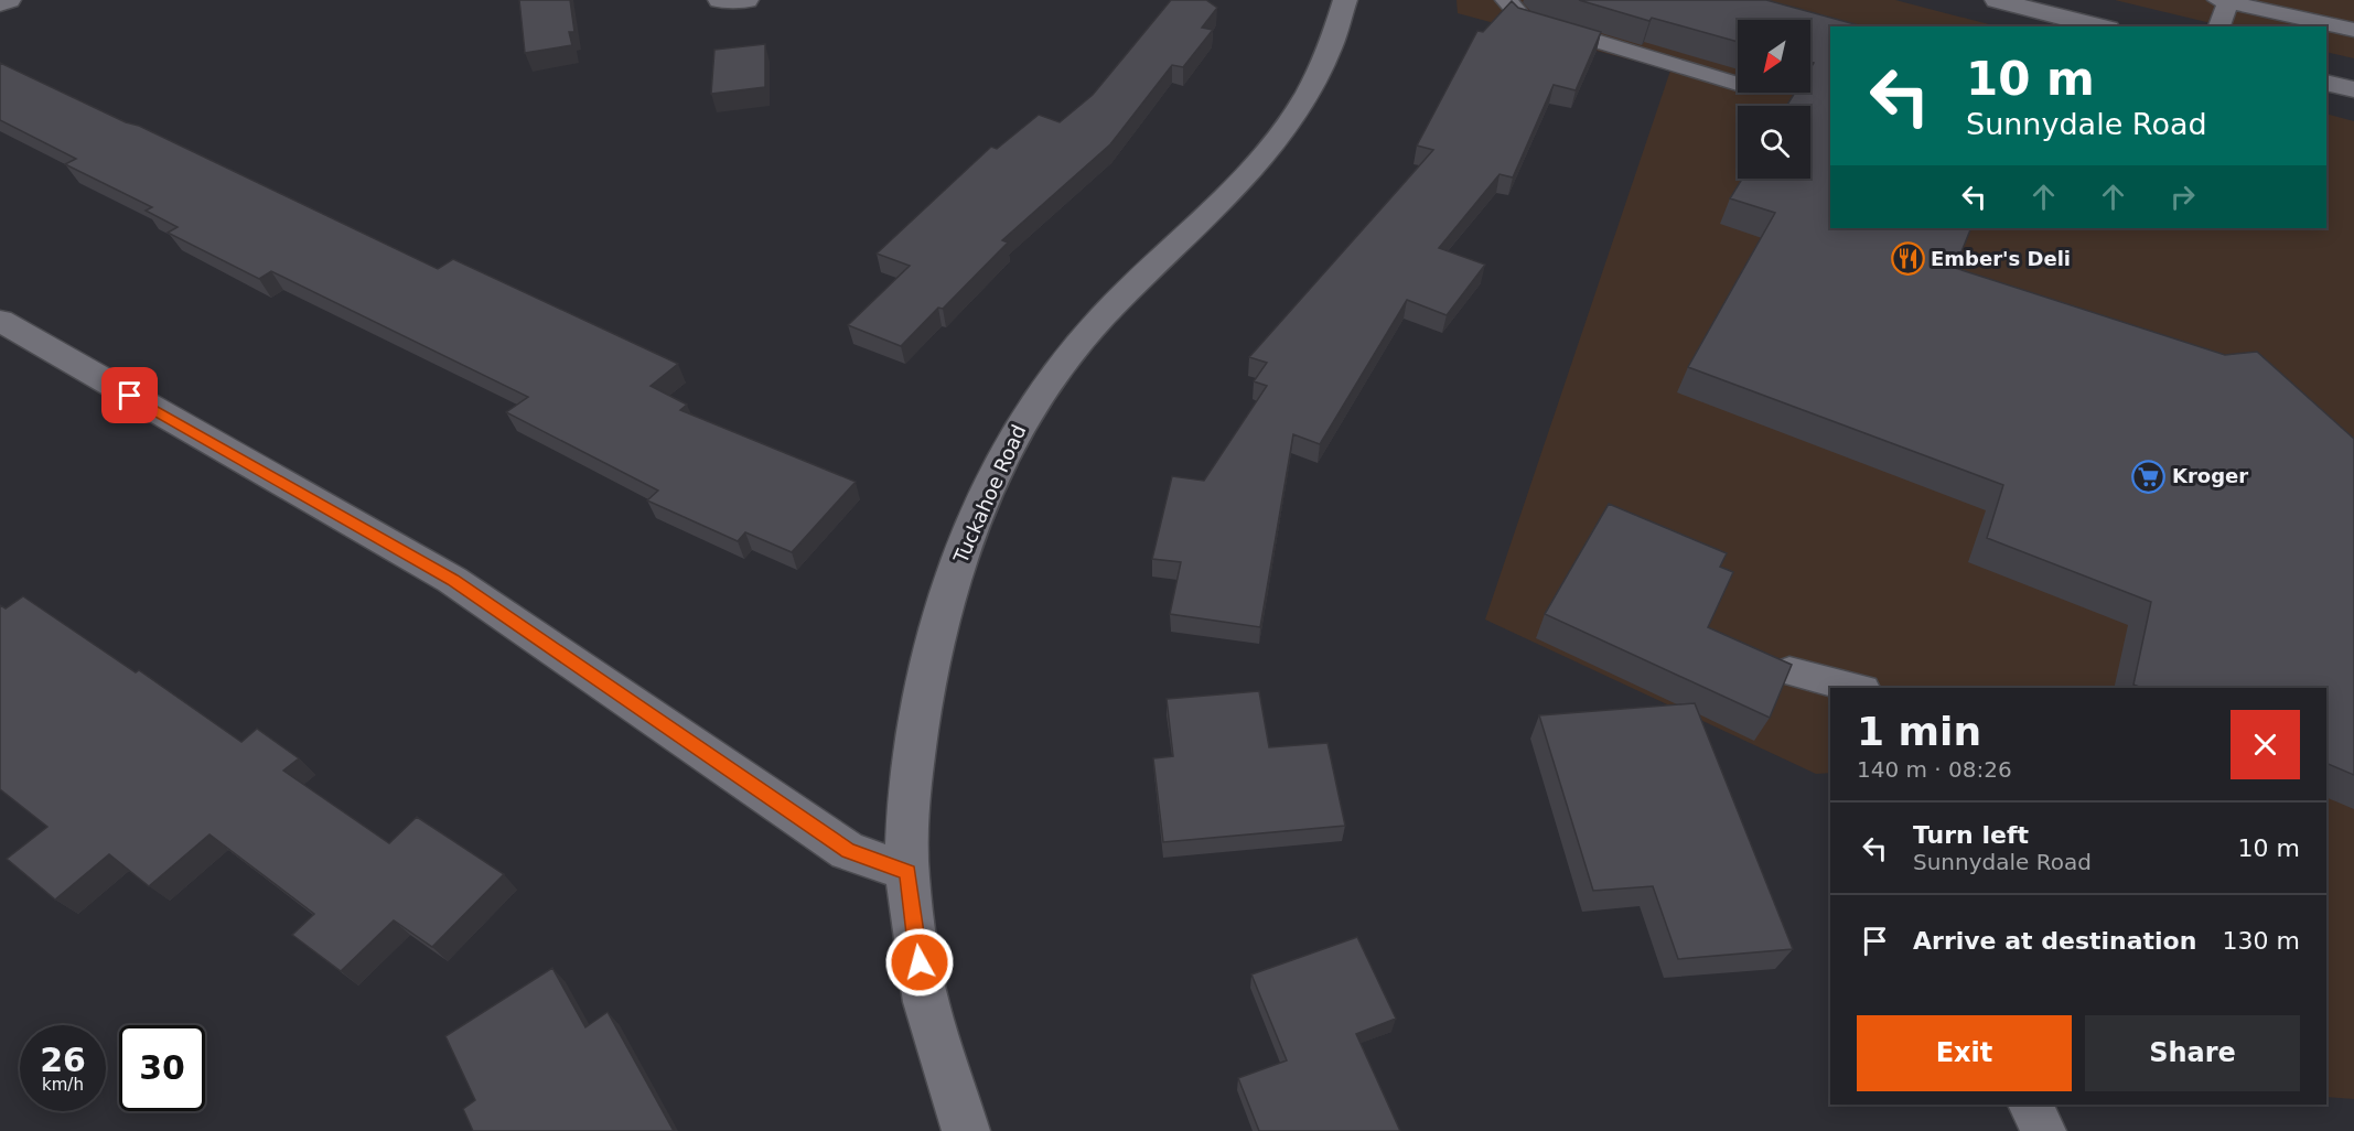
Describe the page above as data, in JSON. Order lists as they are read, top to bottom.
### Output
{
  "streets": {
    "street": ["Tuckahoe Road"]
  },
  "places": {
    "restaurant": ["Ember's Deli"],
    "supermarket": ["Kroger"]
  },
  "north": "bottom left",
  "page": {
    "turn": ["10 m", "Sunnydale Road"],
    "heading": ["1 min", "140 m · 08:26"],
    "list": [
      {
        "name": "Turn left",
        "note": "Sunnydale Road",
        "value": "10 m"
      },
      {
        "name": "Arrive at destination",
        "value": "130 m"
      }
    ],
    "buttons": ["Exit", "Share"],
    "speed": "26 km/h",
    "limit": "30"
  }
}
